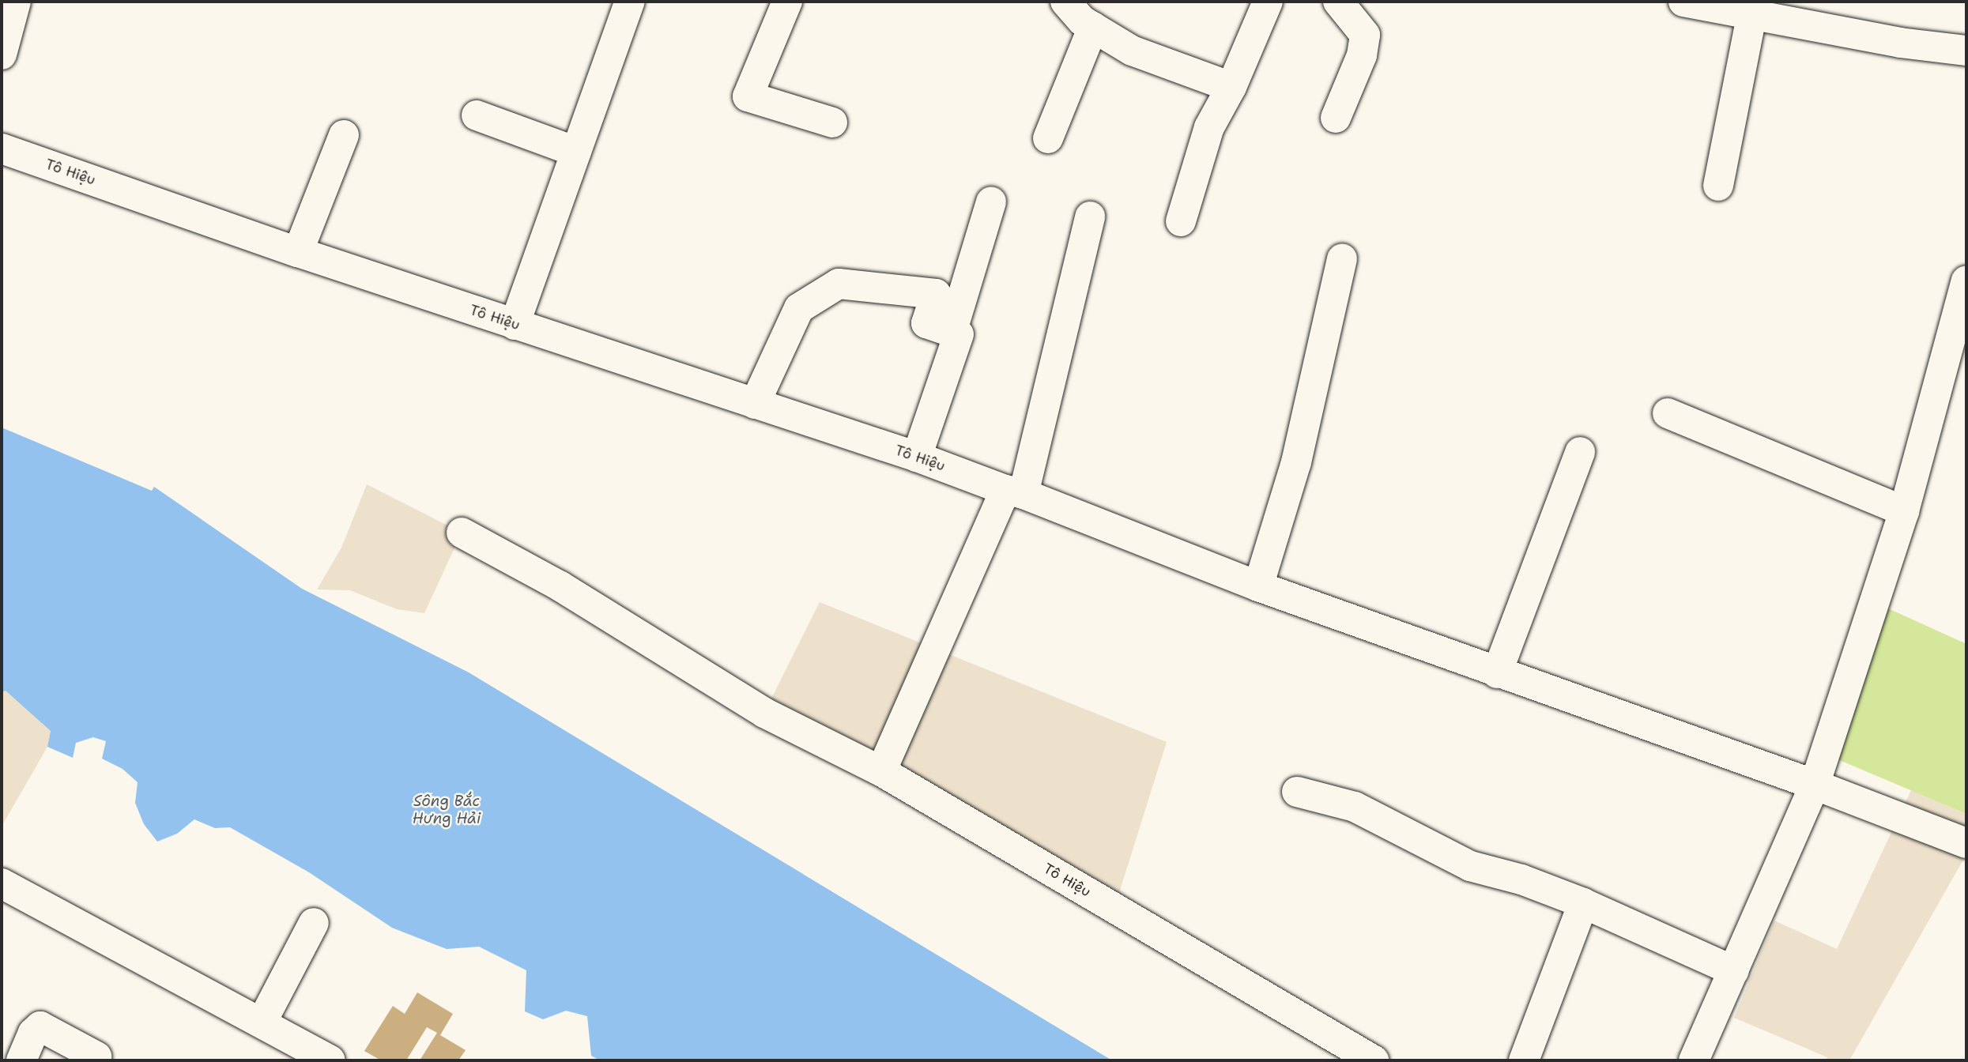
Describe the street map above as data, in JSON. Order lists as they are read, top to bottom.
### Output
{
  "streets": {
    "street": ["Tô Hiệu"]
  },
  "water": ["Sông Bắc Hưng Hải"]
}
